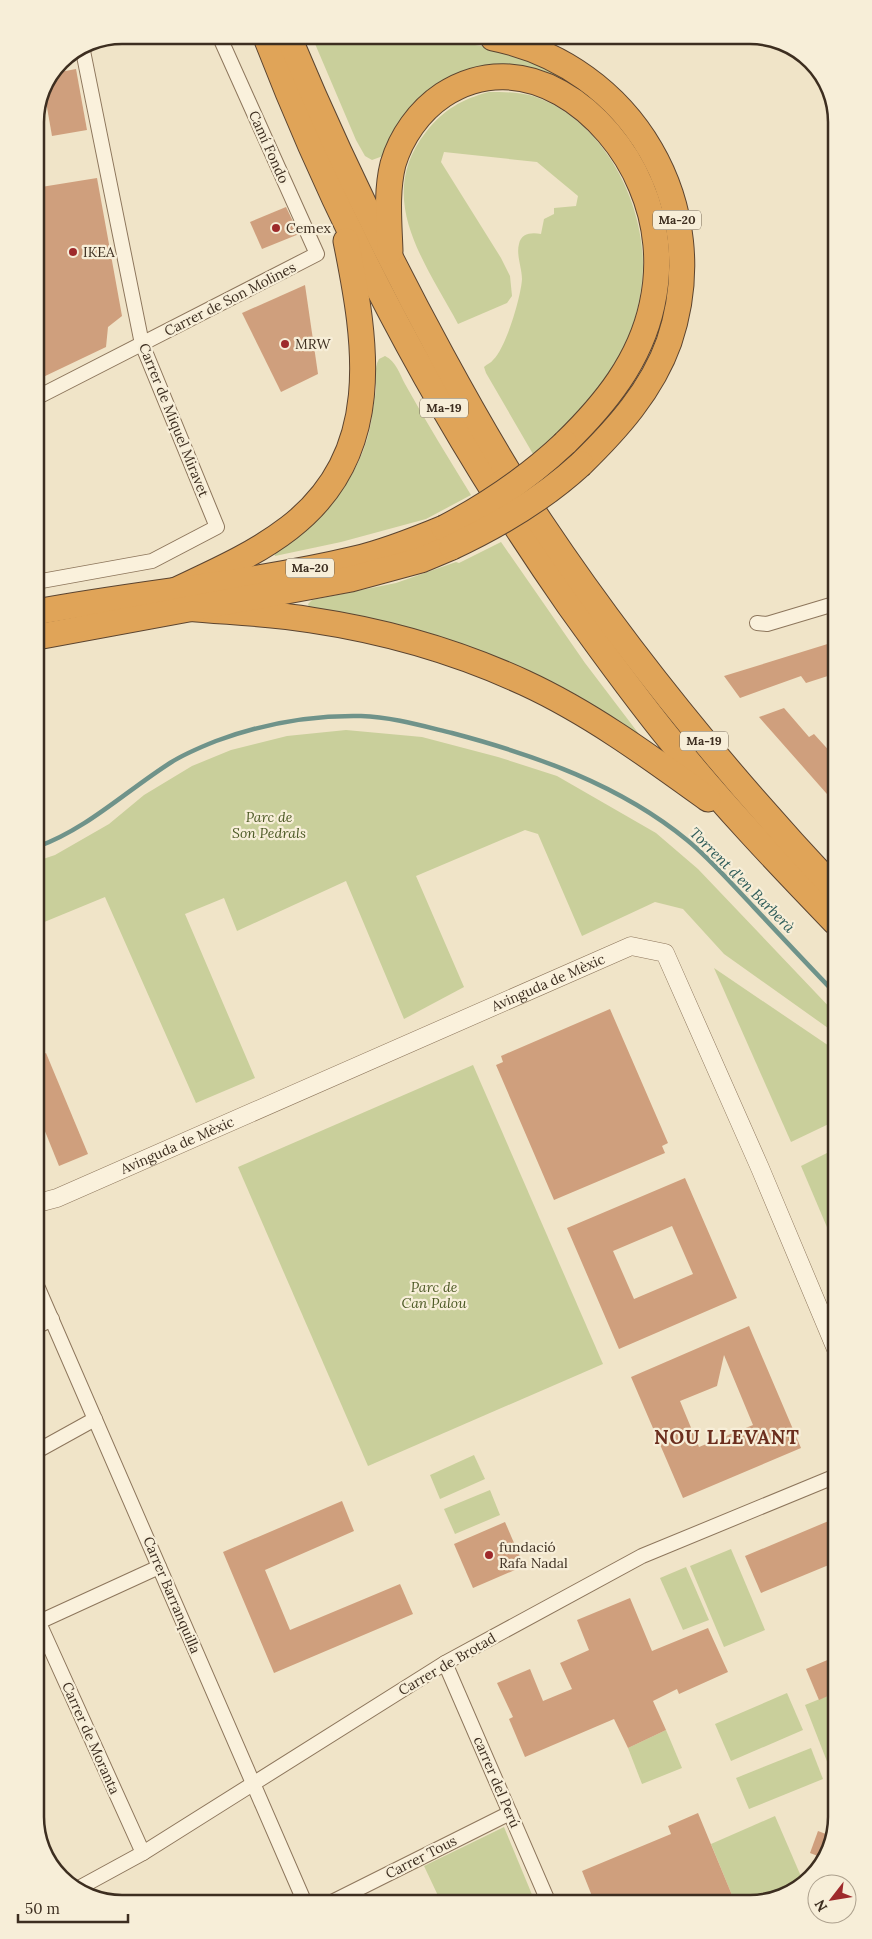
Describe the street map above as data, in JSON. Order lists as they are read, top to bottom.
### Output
{
  "streets": {
    "highway": ["Ma-20", "Ma-19"],
    "street": [
      "Camí Fondo",
      "Carrer de Son Molines",
      "Carrer de Miquel Miravet",
      "Avinguda de Mèxic",
      "Carrer Barranquilla",
      "Carrer de Brotad",
      "Carrer de Moranta",
      "carrer del Perú",
      "Carrer Tous"
    ]
  },
  "crossings": [
    ["Camí Fondo", "Carrer de Son Molines"],
    ["Ma-20", "Ma-19"],
    ["Carrer de Son Molines", "Carrer de Miquel Miravet"],
    ["Carrer Barranquilla", "Carrer de Brotad"],
    ["Carrer de Brotad", "Carrer de Moranta"],
    ["Carrer de Brotad", "carrer del Perú"],
    ["carrer del Perú", "Carrer Tous"]
  ],
  "districts": ["NOU LLEVANT"],
  "water": ["Torrent d'en Barberà"],
  "parks": ["Parc de Son Pedrals", "Parc de Can Palou"],
  "places": [
    "Cemex",
    "IKEA",
    "MRW",
    "fundació Rafa Nadal"
  ],
  "scale_bar": "50 m",
  "north": "bottom left"
}
